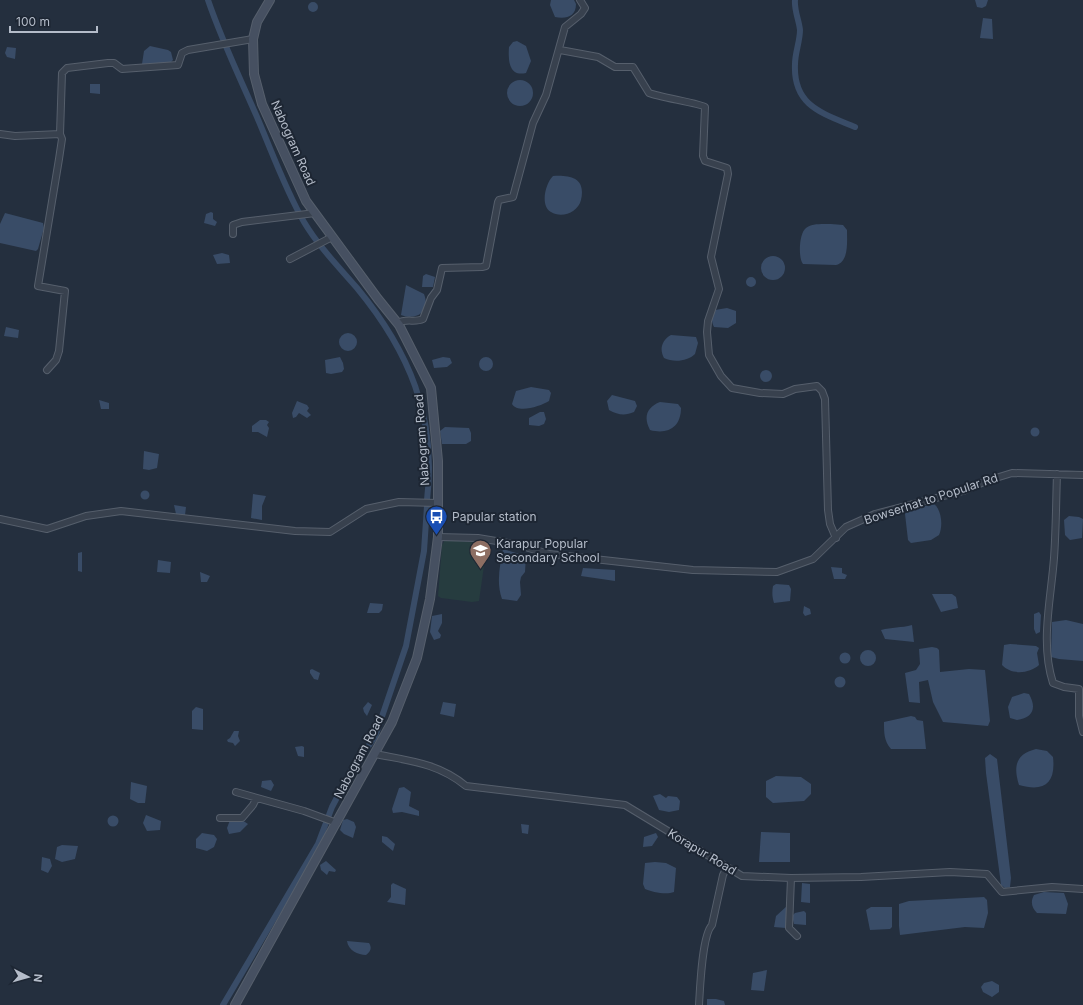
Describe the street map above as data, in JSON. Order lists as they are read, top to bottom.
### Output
{
  "streets": {
    "main road": ["Nabogram Road"],
    "street": ["Bowserhat to Popular Rd", "Korapur Road"]
  },
  "crossings": [
    ["Nabogram Road", "Bowserhat to Popular Rd"],
    ["Nabogram Road", "Korapur Road"]
  ],
  "places": {
    "bus stop": ["Papular station"],
    "school or university": ["Karapur Popular Secondary School"]
  },
  "scale_bar": "100 m",
  "north": "right"
}
